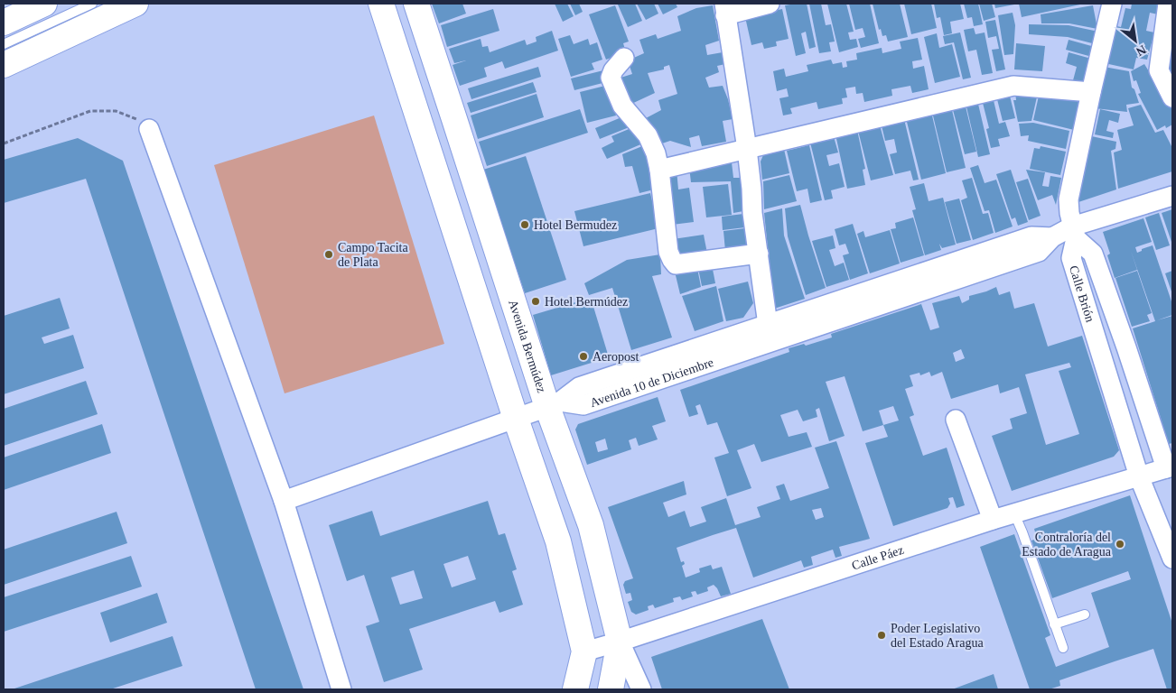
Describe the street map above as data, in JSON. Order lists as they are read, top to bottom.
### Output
{
  "streets": {
    "street": [
      "Calle Brión",
      "Avenida Bermúdez",
      "Avenida 10 de Diciembre",
      "Calle Páez"
    ]
  },
  "crossings": [
    ["Calle Brión", "Avenida 10 de Diciembre"],
    ["Calle Brión", "Calle Páez"],
    ["Avenida Bermúdez", "Avenida 10 de Diciembre"],
    ["Avenida Bermúdez", "Calle Páez"]
  ],
  "places": [
    "Hotel Bermudez",
    "Campo Tacita de Plata",
    "Hotel Bermúdez",
    "Aeropost",
    "Contraloría del Estado de Aragua",
    "Poder Legislativo del Estado Aragua"
  ],
  "north": "bottom right"
}
